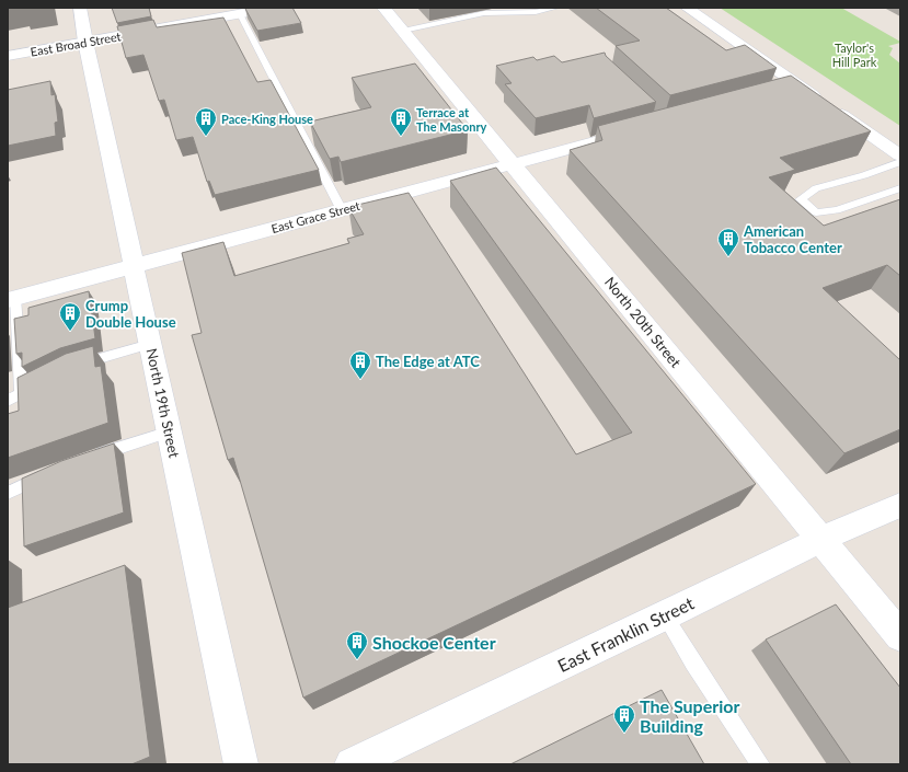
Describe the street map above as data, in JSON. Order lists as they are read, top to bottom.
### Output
{
  "streets": {
    "street": [
      "East Broad Street",
      "East Grace Street",
      "North 20th Street",
      "North 19th Street",
      "East Franklin Street"
    ]
  },
  "crossings": [
    ["East Broad Street", "North 19th Street"],
    ["East Grace Street", "North 20th Street"],
    ["East Grace Street", "North 19th Street"],
    ["North 20th Street", "East Franklin Street"]
  ],
  "parks": ["Taylor's Hill Park"],
  "places": {
    "building": [
      "Pace-King House",
      "Terrace at The Masonry",
      "American Tobacco Center",
      "Crump Double House",
      "The Edge at ATC",
      "Shockoe Center",
      "The Superior Building"
    ]
  }
}
